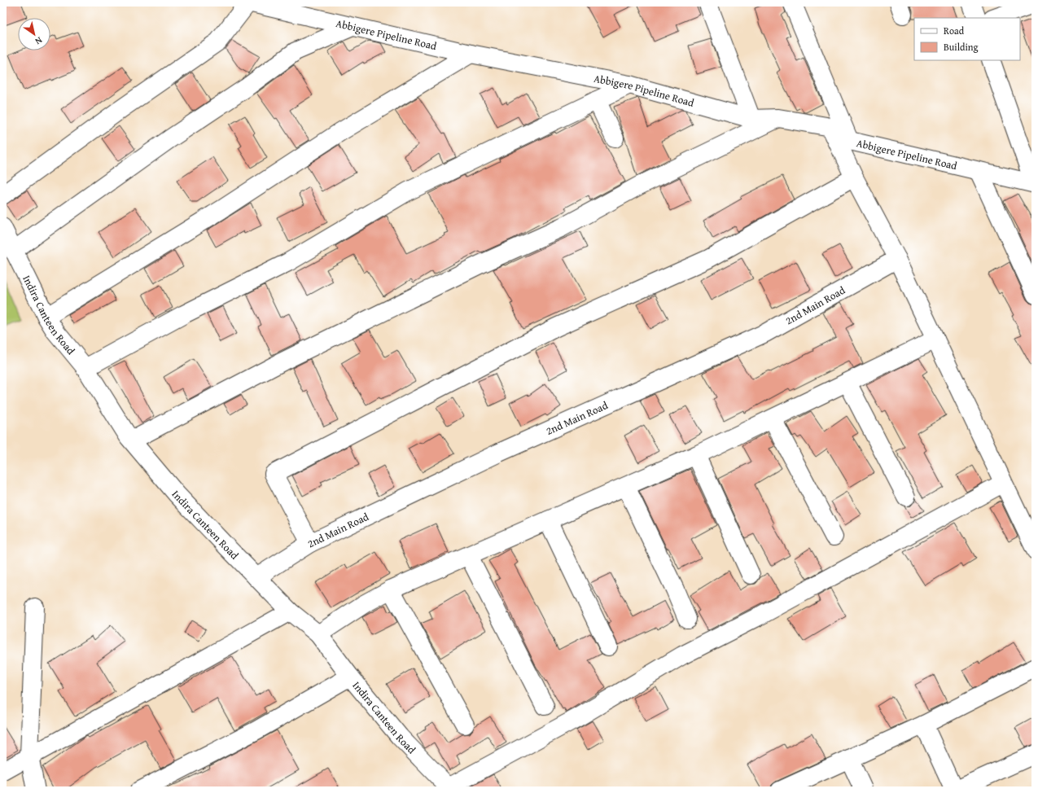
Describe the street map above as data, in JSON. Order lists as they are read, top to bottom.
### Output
{
  "streets": {
    "street": ["Abbigere Pipeline Road", "2nd Main Road", "Indira Canteen Road"]
  },
  "crossings": [
    ["2nd Main Road", "Indira Canteen Road"]
  ],
  "legend": ["Road", "Building"],
  "north": "bottom right"
}
